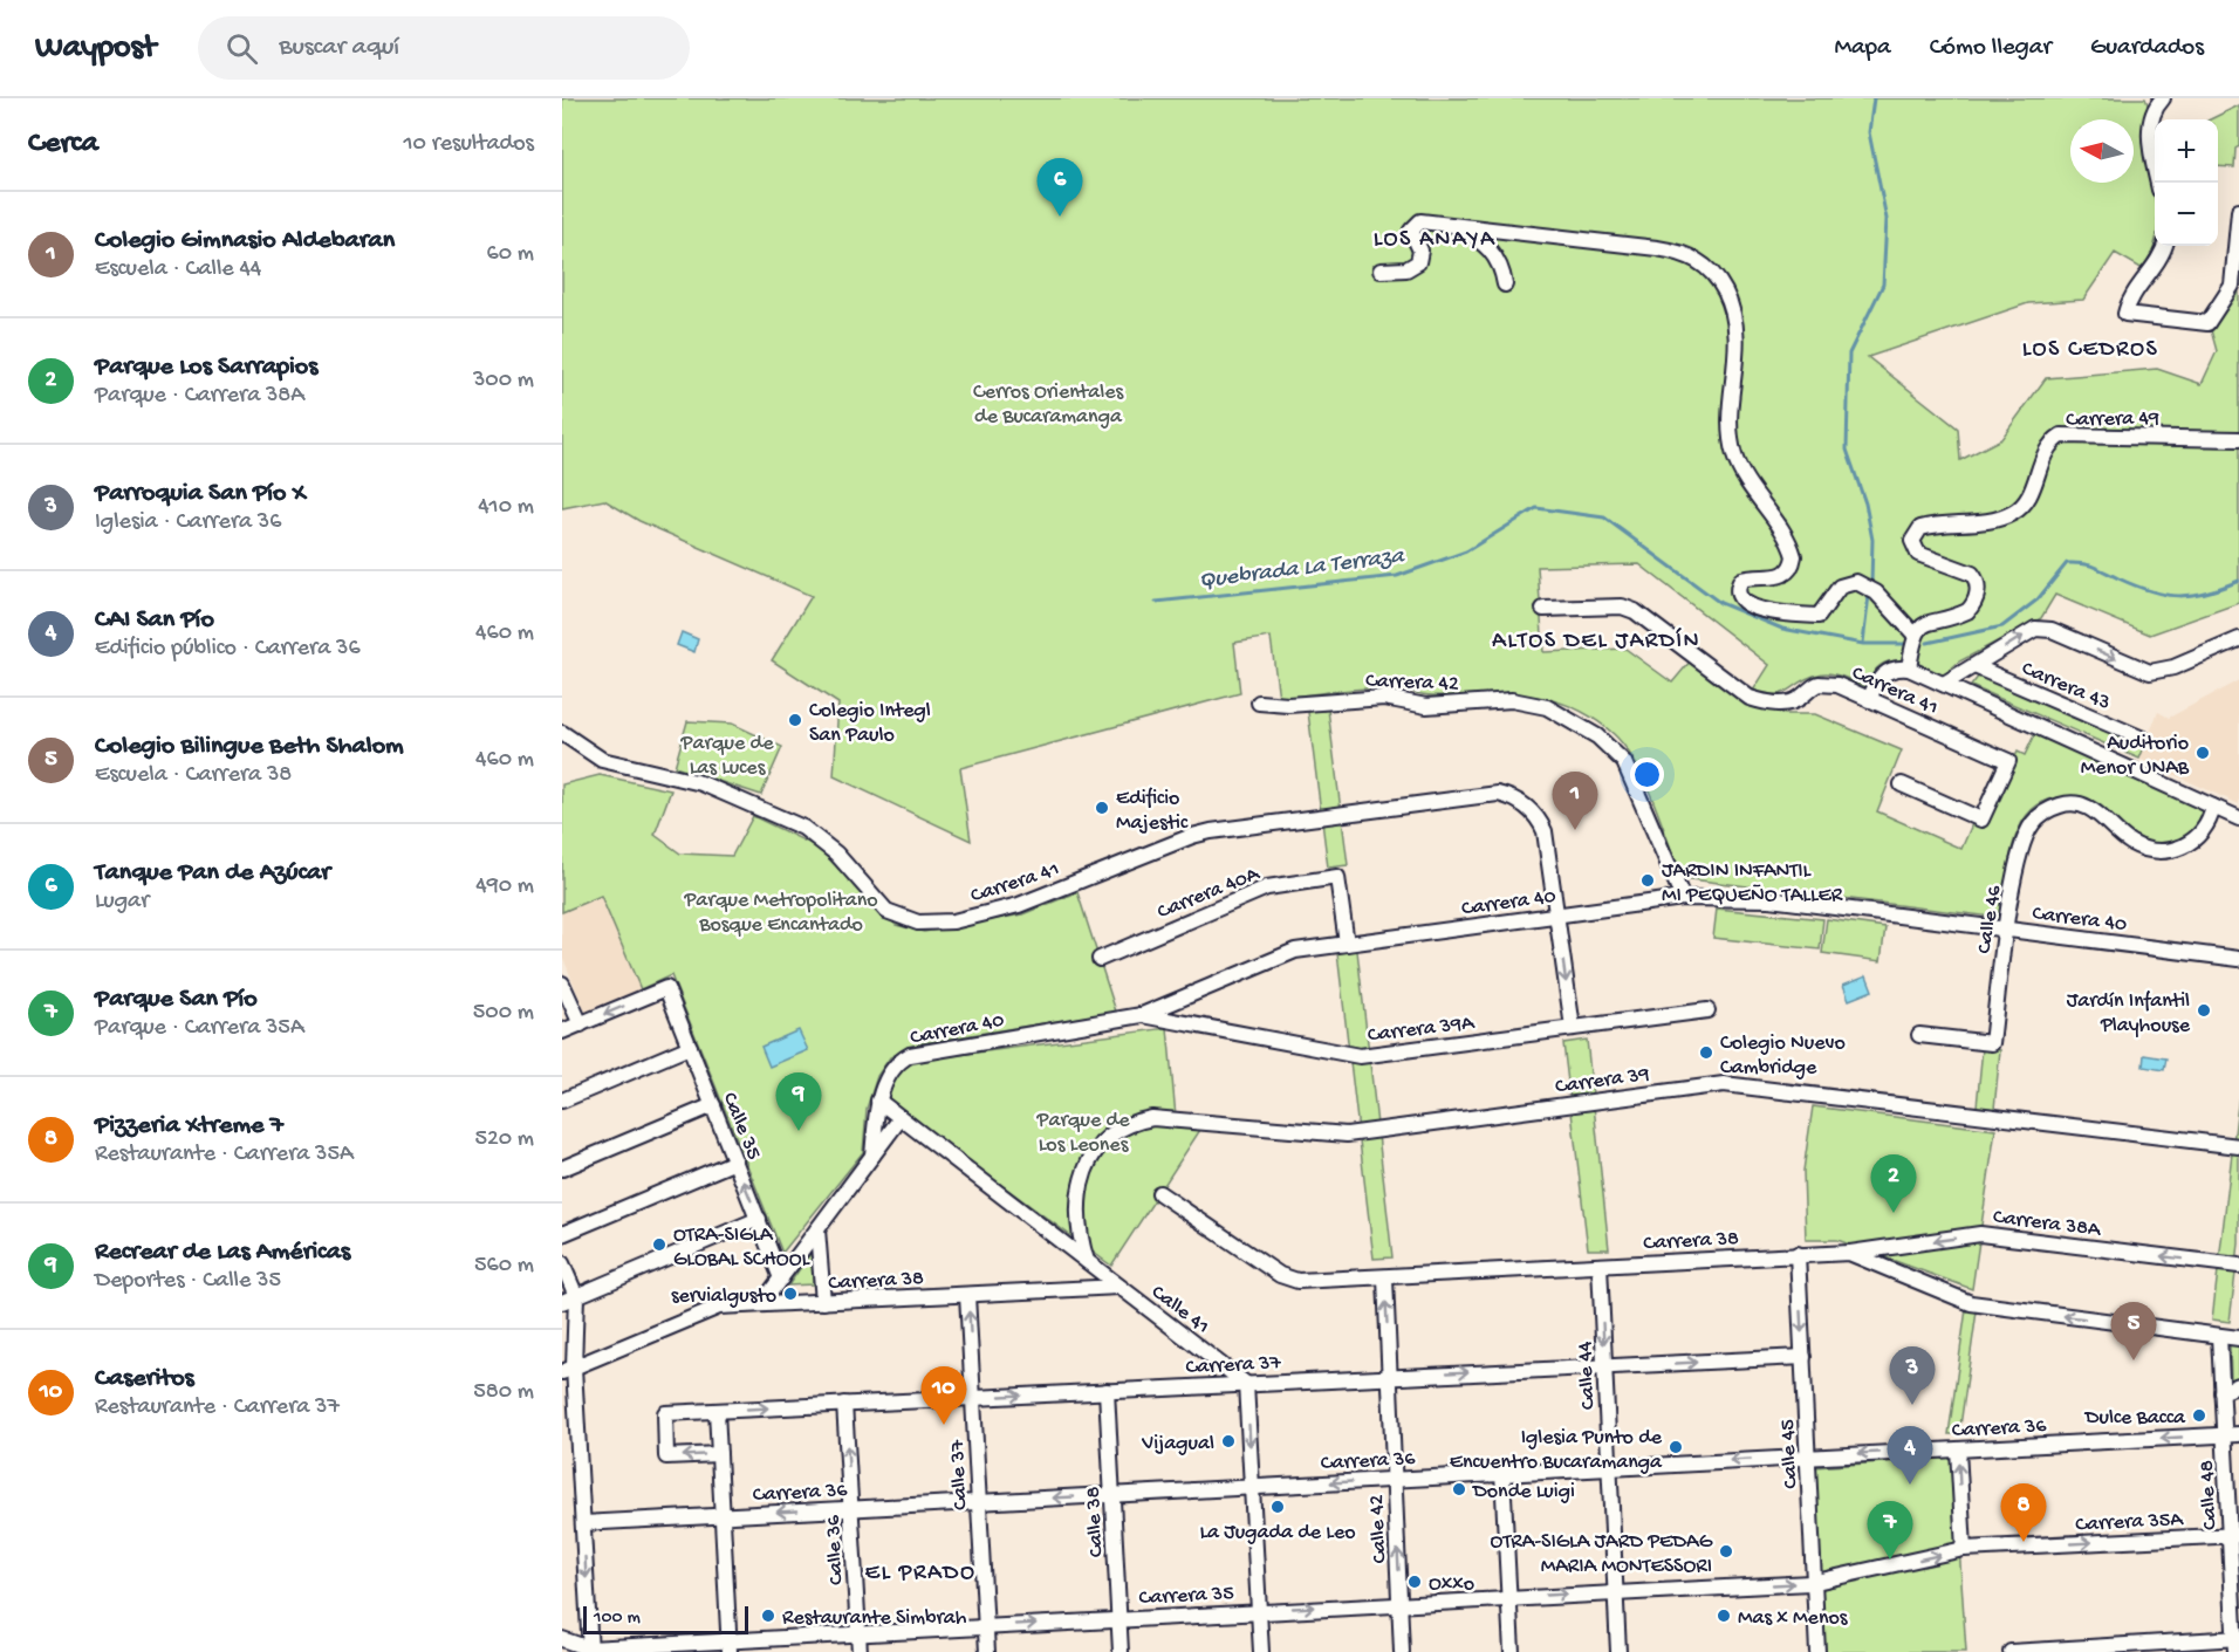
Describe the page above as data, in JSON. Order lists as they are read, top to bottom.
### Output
{
  "streets": {
    "street": [
      "Carrera 49",
      "Carrera 42",
      "Carrera 43",
      "Carrera 41",
      "Carrera 40A",
      "Carrera 40",
      "Calle 46",
      "Carrera 39A",
      "Carrera 39",
      "Calle 35",
      "Carrera 38A",
      "Carrera 38",
      "Calle 41",
      "Carrera 37",
      "Calle 44",
      "Carrera 36",
      "Calle 45",
      "Calle 37",
      "Calle 48",
      "Carrera 35A",
      "Calle 38",
      "Calle 42",
      "Calle 36",
      "Carrera 35"
    ]
  },
  "crossings": [
    ["Carrera 42", "Carrera 40"],
    ["Carrera 41", "Carrera 40"],
    ["Carrera 40A", "Carrera 40"],
    ["Carrera 40", "Calle 46"],
    ["Carrera 40", "Carrera 39A"],
    ["Carrera 40", "Calle 35"],
    ["Carrera 40", "Carrera 38"],
    ["Carrera 40", "Calle 41"],
    ["Carrera 39", "Calle 41"],
    ["Carrera 38A", "Carrera 38"],
    ["Carrera 38", "Calle 41"],
    ["Carrera 38", "Calle 44"],
    ["Carrera 38", "Calle 45"],
    ["Carrera 38", "Calle 37"],
    ["Carrera 38", "Calle 48"],
    ["Carrera 38", "Calle 42"],
    ["Calle 41", "Carrera 37"],
    ["Carrera 37", "Calle 44"],
    ["Carrera 37", "Calle 45"],
    ["Carrera 37", "Calle 37"],
    ["Carrera 37", "Calle 38"],
    ["Carrera 37", "Calle 42"],
    ["Carrera 37", "Calle 36"],
    ["Calle 44", "Carrera 36"],
    ["Calle 44", "Carrera 35"],
    ["Carrera 36", "Calle 45"],
    ["Carrera 36", "Calle 37"],
    ["Carrera 36", "Calle 48"],
    ["Carrera 36", "Calle 38"],
    ["Carrera 36", "Calle 42"],
    ["Carrera 36", "Calle 36"],
    ["Calle 45", "Carrera 35A"],
    ["Calle 45", "Carrera 35"],
    ["Calle 37", "Carrera 35"],
    ["Calle 48", "Carrera 35A"],
    ["Carrera 35A", "Carrera 35"],
    ["Calle 38", "Carrera 35"],
    ["Calle 42", "Carrera 35"],
    ["Calle 36", "Carrera 35"]
  ],
  "one_way": [
    "Carrera 38A",
    "Carrera 37",
    "Carrera 36",
    "Calle 36",
    "Carrera 35"
  ],
  "districts": [
    "LOS ANAYA",
    "LOS CEDROS",
    "ALTOS DEL JARDÍN",
    "EL PRADO"
  ],
  "water": ["Quebrada La Terraza"],
  "parks": [
    "Cerros Orientales de Bucaramanga",
    "Parque de Las Luces",
    "Parque Metropolitano Bosque Encantado",
    "Parque de Los Leones"
  ],
  "places": [
    "Colegio Integl San Paulo",
    "Auditorio Menor UNAB",
    "Edificio Majestic",
    "JARDIN INFANTIL MI PEQUEÑO TALLER",
    "Jardín Infantil Playhouse",
    "Colegio Nuevo Cambridge",
    "OTRA-SIGLA GLOBAL SCHOOL",
    "servialgusto",
    "Dulce Bacca",
    "Vijagual",
    "Iglesia Punto de Encuentro Bucaramanga",
    "Donde Luigi",
    "La Jugada de Leo",
    "OTRA-SIGLA JARD PEDAG MARIA MONTESSORI",
    "Oxxo",
    "Restaurante Simbrah",
    "Mas x Menos"
  ],
  "scale_bar": "100 m",
  "north": "left",
  "page": {
    "header": "Waypost",
    "search": "Buscar aquí",
    "nav": ["Mapa", "Cómo llegar", "Guardados"],
    "heading": ["Cerca", "10 resultados"],
    "map_buttons": ["+", "−"],
    "pins": [
      "6",
      "1",
      "9",
      "2",
      "5",
      "3",
      "10",
      "4",
      "8",
      "7"
    ],
    "list": [
      {
        "mark": "1",
        "name": "Colegio Gimnasio Aldebaran",
        "note": "Escuela · Calle 44",
        "value": "60 m"
      },
      {
        "mark": "2",
        "name": "Parque Los Sarrapios",
        "note": "Parque · Carrera 38A",
        "value": "300 m"
      },
      {
        "mark": "3",
        "name": "Parroquia San Pío X",
        "note": "Iglesia · Carrera 36",
        "value": "410 m"
      },
      {
        "mark": "4",
        "name": "CAI San Pío",
        "note": "Edificio público · Carrera 36",
        "value": "460 m"
      },
      {
        "mark": "5",
        "name": "Colegio Bilingue Beth Shalom",
        "note": "Escuela · Carrera 38",
        "value": "460 m"
      },
      {
        "mark": "6",
        "name": "Tanque Pan de Azúcar",
        "note": "Lugar",
        "value": "490 m"
      },
      {
        "mark": "7",
        "name": "Parque San Pío",
        "note": "Parque · Carrera 35A",
        "value": "500 m"
      },
      {
        "mark": "8",
        "name": "Pizzeria Xtreme 7",
        "note": "Restaurante · Carrera 35A",
        "value": "520 m"
      },
      {
        "mark": "9",
        "name": "Recrear de Las Américas",
        "note": "Deportes · Calle 35",
        "value": "560 m"
      },
      {
        "mark": "10",
        "name": "Caseritos",
        "note": "Restaurante · Carrera 37",
        "value": "580 m"
      }
    ],
    "scale": "100 m"
  }
}
